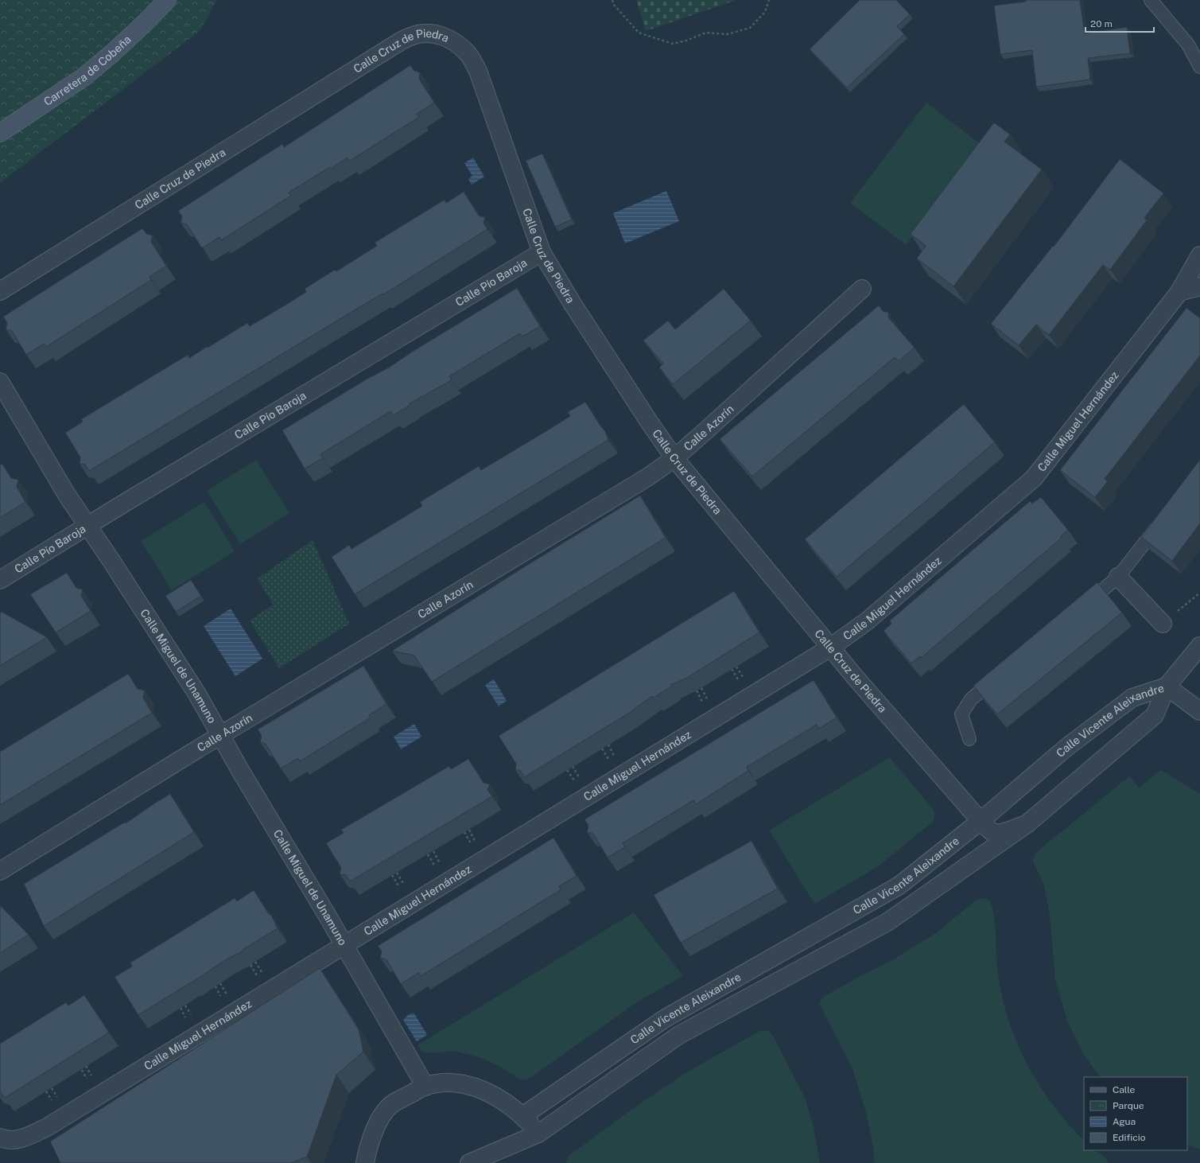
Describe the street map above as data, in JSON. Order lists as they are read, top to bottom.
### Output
{
  "streets": {
    "street": [
      "Calle Cruz de Piedra",
      "Carretera de Cobeña",
      "Calle Pío Baroja",
      "Calle Miguel Hernández",
      "Calle Azorín",
      "Calle Miguel de Unamuno",
      "Calle Vicente Aleixandre"
    ]
  },
  "crossings": [
    ["Calle Cruz de Piedra", "Calle Pío Baroja"],
    ["Calle Cruz de Piedra", "Calle Miguel Hernández"],
    ["Calle Cruz de Piedra", "Calle Azorín"],
    ["Calle Cruz de Piedra", "Calle Vicente Aleixandre"],
    ["Calle Pío Baroja", "Calle Miguel de Unamuno"],
    ["Calle Miguel Hernández", "Calle Miguel de Unamuno"],
    ["Calle Azorín", "Calle Miguel de Unamuno"]
  ],
  "legend": [
    "Calle",
    "Parque",
    "Agua",
    "Edificio"
  ],
  "scale_bar": "20 m"
}
